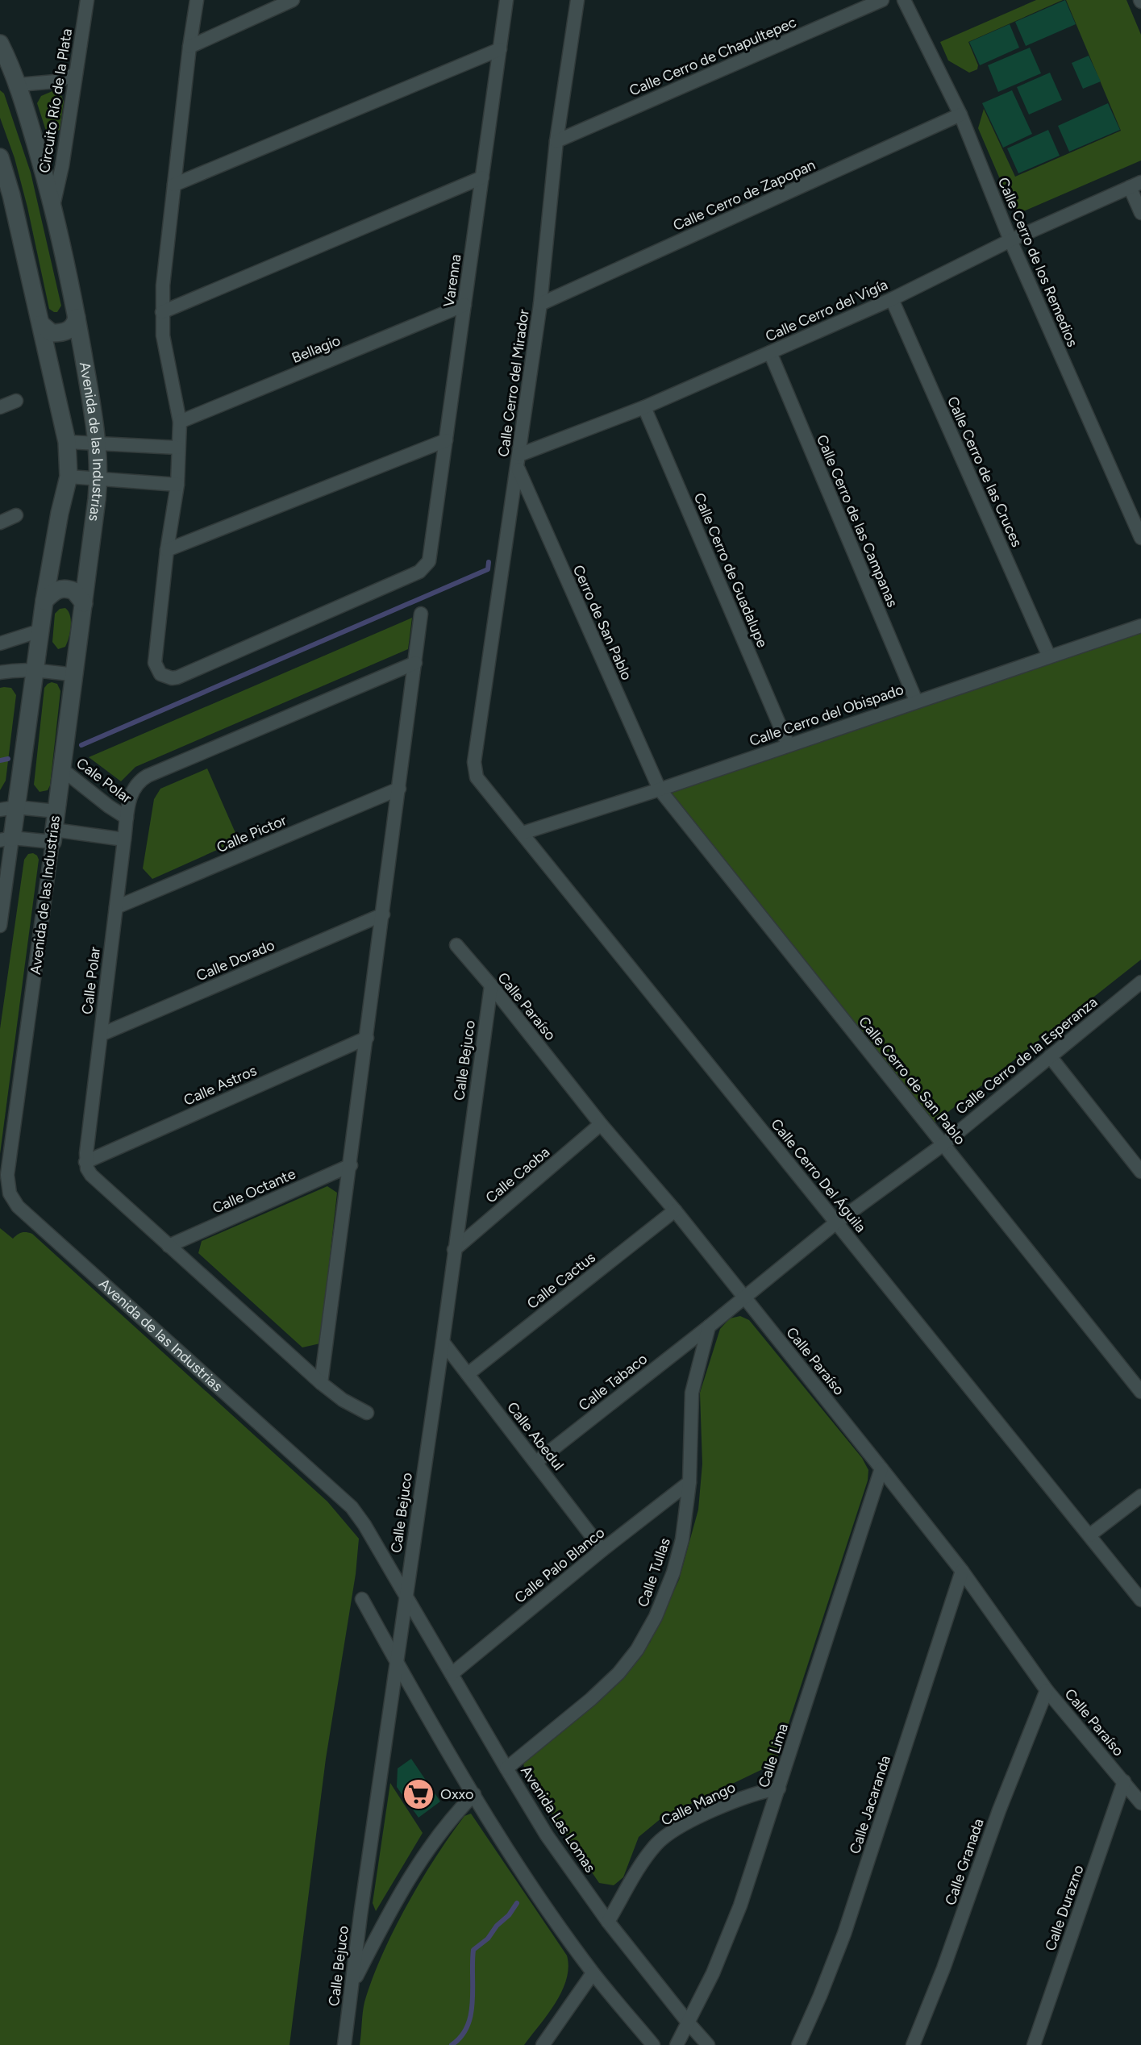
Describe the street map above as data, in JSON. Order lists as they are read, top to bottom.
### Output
{
  "streets": {
    "street": [
      "Calle Cerro de Chapultepec",
      "Circuito Río de la Plata",
      "Calle Cerro de Zapopan",
      "Calle Cerro de los Remedios",
      "Varenna",
      "Calle Cerro del Vigía",
      "Bellagio",
      "Calle Cerro del Mirador",
      "Avenida de las Industrias",
      "Calle Cerro de las Cruces",
      "Calle Cerro de las Campanas",
      "Calle Cerro de Guadalupe",
      "Cerro de San Pablo",
      "Calle Cerro del Obispado",
      "Cale Polar",
      "Calle Pictor",
      "Calle Dorado",
      "Calle Polar",
      "Calle Paraíso",
      "Calle Cerro de la Esperanza",
      "Calle Bejuco",
      "Calle Cerro de San Pablo",
      "Calle Astros",
      "Calle Caoba",
      "Calle Cerro Del Águila",
      "Calle Octante",
      "Calle Cactus",
      "Calle Tabaco",
      "Calle Abedul",
      "Calle Palo Blanco",
      "Calle Tullas",
      "Calle Lima",
      "Calle Mango",
      "Calle Jacaranda",
      "Avenida Las Lomas",
      "Calle Granada",
      "Calle Durazno"
    ]
  },
  "crossings": [
    ["Calle Cerro de Chapultepec", "Calle Cerro del Mirador"],
    ["Circuito Río de la Plata", "Avenida de las Industrias"],
    ["Calle Cerro de Zapopan", "Calle Cerro de los Remedios"],
    ["Calle Cerro de Zapopan", "Calle Cerro del Mirador"],
    ["Calle Cerro de los Remedios", "Calle Cerro del Vigía"],
    ["Varenna", "Bellagio"],
    ["Calle Cerro del Vigía", "Calle Cerro del Mirador"],
    ["Calle Cerro del Vigía", "Calle Cerro de las Cruces"],
    ["Calle Cerro del Vigía", "Calle Cerro de las Campanas"],
    ["Calle Cerro del Vigía", "Calle Cerro de Guadalupe"],
    ["Calle Cerro del Vigía", "Cerro de San Pablo"],
    ["Calle Cerro del Mirador", "Cerro de San Pablo"],
    ["Calle Cerro del Mirador", "Calle Cerro Del Águila"],
    ["Avenida de las Industrias", "Cale Polar"],
    ["Avenida de las Industrias", "Calle Bejuco"],
    ["Avenida de las Industrias", "Avenida Las Lomas"],
    ["Calle Cerro de las Cruces", "Calle Cerro del Obispado"],
    ["Calle Cerro de las Campanas", "Calle Cerro del Obispado"],
    ["Calle Cerro de Guadalupe", "Calle Cerro del Obispado"],
    ["Cerro de San Pablo", "Calle Cerro del Obispado"],
    ["Cerro de San Pablo", "Calle Cerro de San Pablo"],
    ["Calle Cerro del Obispado", "Calle Cerro de San Pablo"],
    ["Calle Cerro del Obispado", "Calle Cerro Del Águila"],
    ["Cale Polar", "Calle Polar"],
    ["Calle Pictor", "Calle Polar"],
    ["Calle Dorado", "Calle Polar"],
    ["Calle Polar", "Calle Astros"],
    ["Calle Paraíso", "Calle Cerro de la Esperanza"],
    ["Calle Paraíso", "Calle Bejuco"],
    ["Calle Paraíso", "Calle Caoba"],
    ["Calle Paraíso", "Calle Cactus"],
    ["Calle Paraíso", "Calle Tabaco"],
    ["Calle Paraíso", "Calle Lima"],
    ["Calle Paraíso", "Calle Jacaranda"],
    ["Calle Paraíso", "Calle Granada"],
    ["Calle Paraíso", "Calle Durazno"],
    ["Calle Cerro de la Esperanza", "Calle Cerro de San Pablo"],
    ["Calle Cerro de la Esperanza", "Calle Cerro Del Águila"],
    ["Calle Cerro de la Esperanza", "Calle Tabaco"],
    ["Calle Bejuco", "Calle Caoba"],
    ["Calle Bejuco", "Calle Abedul"],
    ["Calle Bejuco", "Avenida Las Lomas"],
    ["Calle Cactus", "Calle Abedul"],
    ["Calle Tabaco", "Calle Abedul"],
    ["Calle Tabaco", "Calle Tullas"],
    ["Calle Abedul", "Calle Palo Blanco"],
    ["Calle Palo Blanco", "Calle Tullas"],
    ["Calle Palo Blanco", "Avenida Las Lomas"],
    ["Calle Tullas", "Avenida Las Lomas"],
    ["Calle Lima", "Calle Mango"],
    ["Calle Lima", "Avenida Las Lomas"],
    ["Calle Mango", "Avenida Las Lomas"]
  ],
  "places": {
    "supermarket": ["Oxxo"]
  }
}
